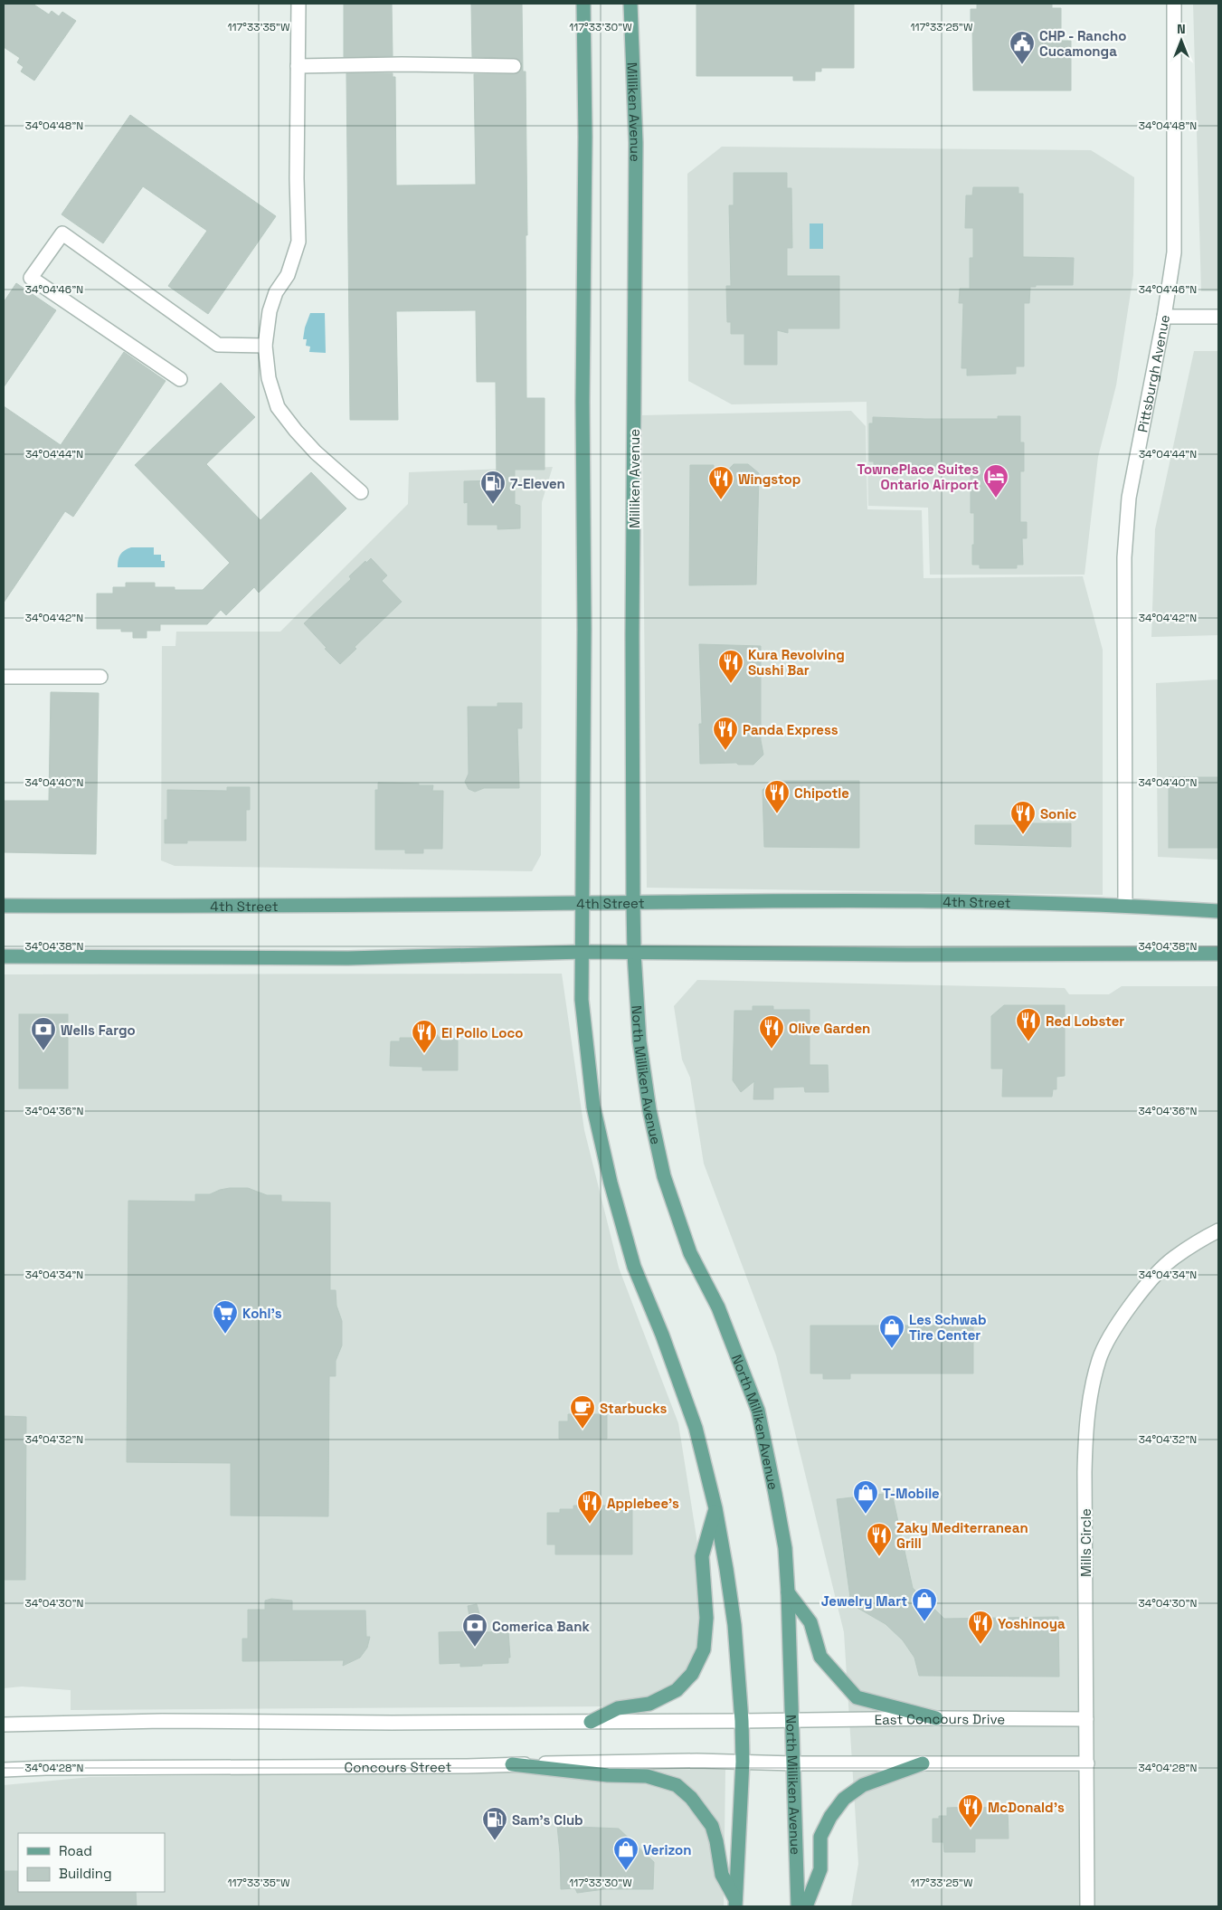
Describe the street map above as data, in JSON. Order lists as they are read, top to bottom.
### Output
{
  "streets": {
    "main road": ["Milliken Avenue", "4th Street", "North Milliken Avenue"],
    "street": [
      "Pittsburgh Avenue",
      "Mills Circle",
      "East Concours Drive",
      "Concours Street"
    ]
  },
  "crossings": [
    ["Milliken Avenue", "4th Street"],
    ["Milliken Avenue", "North Milliken Avenue"],
    ["Pittsburgh Avenue", "4th Street"],
    ["North Milliken Avenue", "East Concours Drive"],
    ["North Milliken Avenue", "Concours Street"],
    ["Mills Circle", "East Concours Drive"]
  ],
  "places": {
    "public building": ["CHP - Rancho Cucamonga"],
    "hotel": ["TownePlace Suites Ontario Airport"],
    "restaurant": [
      "Wingstop",
      "Kura Revolving Sushi Bar",
      "Panda Express",
      "Chipotle",
      "Sonic",
      "Red Lobster",
      "Olive Garden",
      "El Pollo Loco",
      "Applebee's",
      "Zaky Mediterranean Grill",
      "Yoshinoya",
      "McDonald's"
    ],
    "fuel station": ["7-Eleven", "Sam's Club"],
    "bank": ["Wells Fargo", "Comerica Bank"],
    "supermarket": ["Kohl's"],
    "shop": [
      "Les Schwab Tire Center",
      "T-Mobile",
      "Jewelry Mart",
      "Verizon"
    ],
    "cafe": ["Starbucks"]
  },
  "legend": ["Road", "Building"],
  "north": "top",
  "coordinates": [
    "117°33'35\"W",
    "117°33'30\"W",
    "117°33'25\"W",
    "34°04'48\"N",
    "34°04'46\"N",
    "34°04'44\"N",
    "34°04'42\"N",
    "34°04'40\"N",
    "34°04'38\"N",
    "34°04'36\"N",
    "34°04'34\"N",
    "34°04'32\"N",
    "34°04'30\"N",
    "34°04'28\"N"
  ]
}
